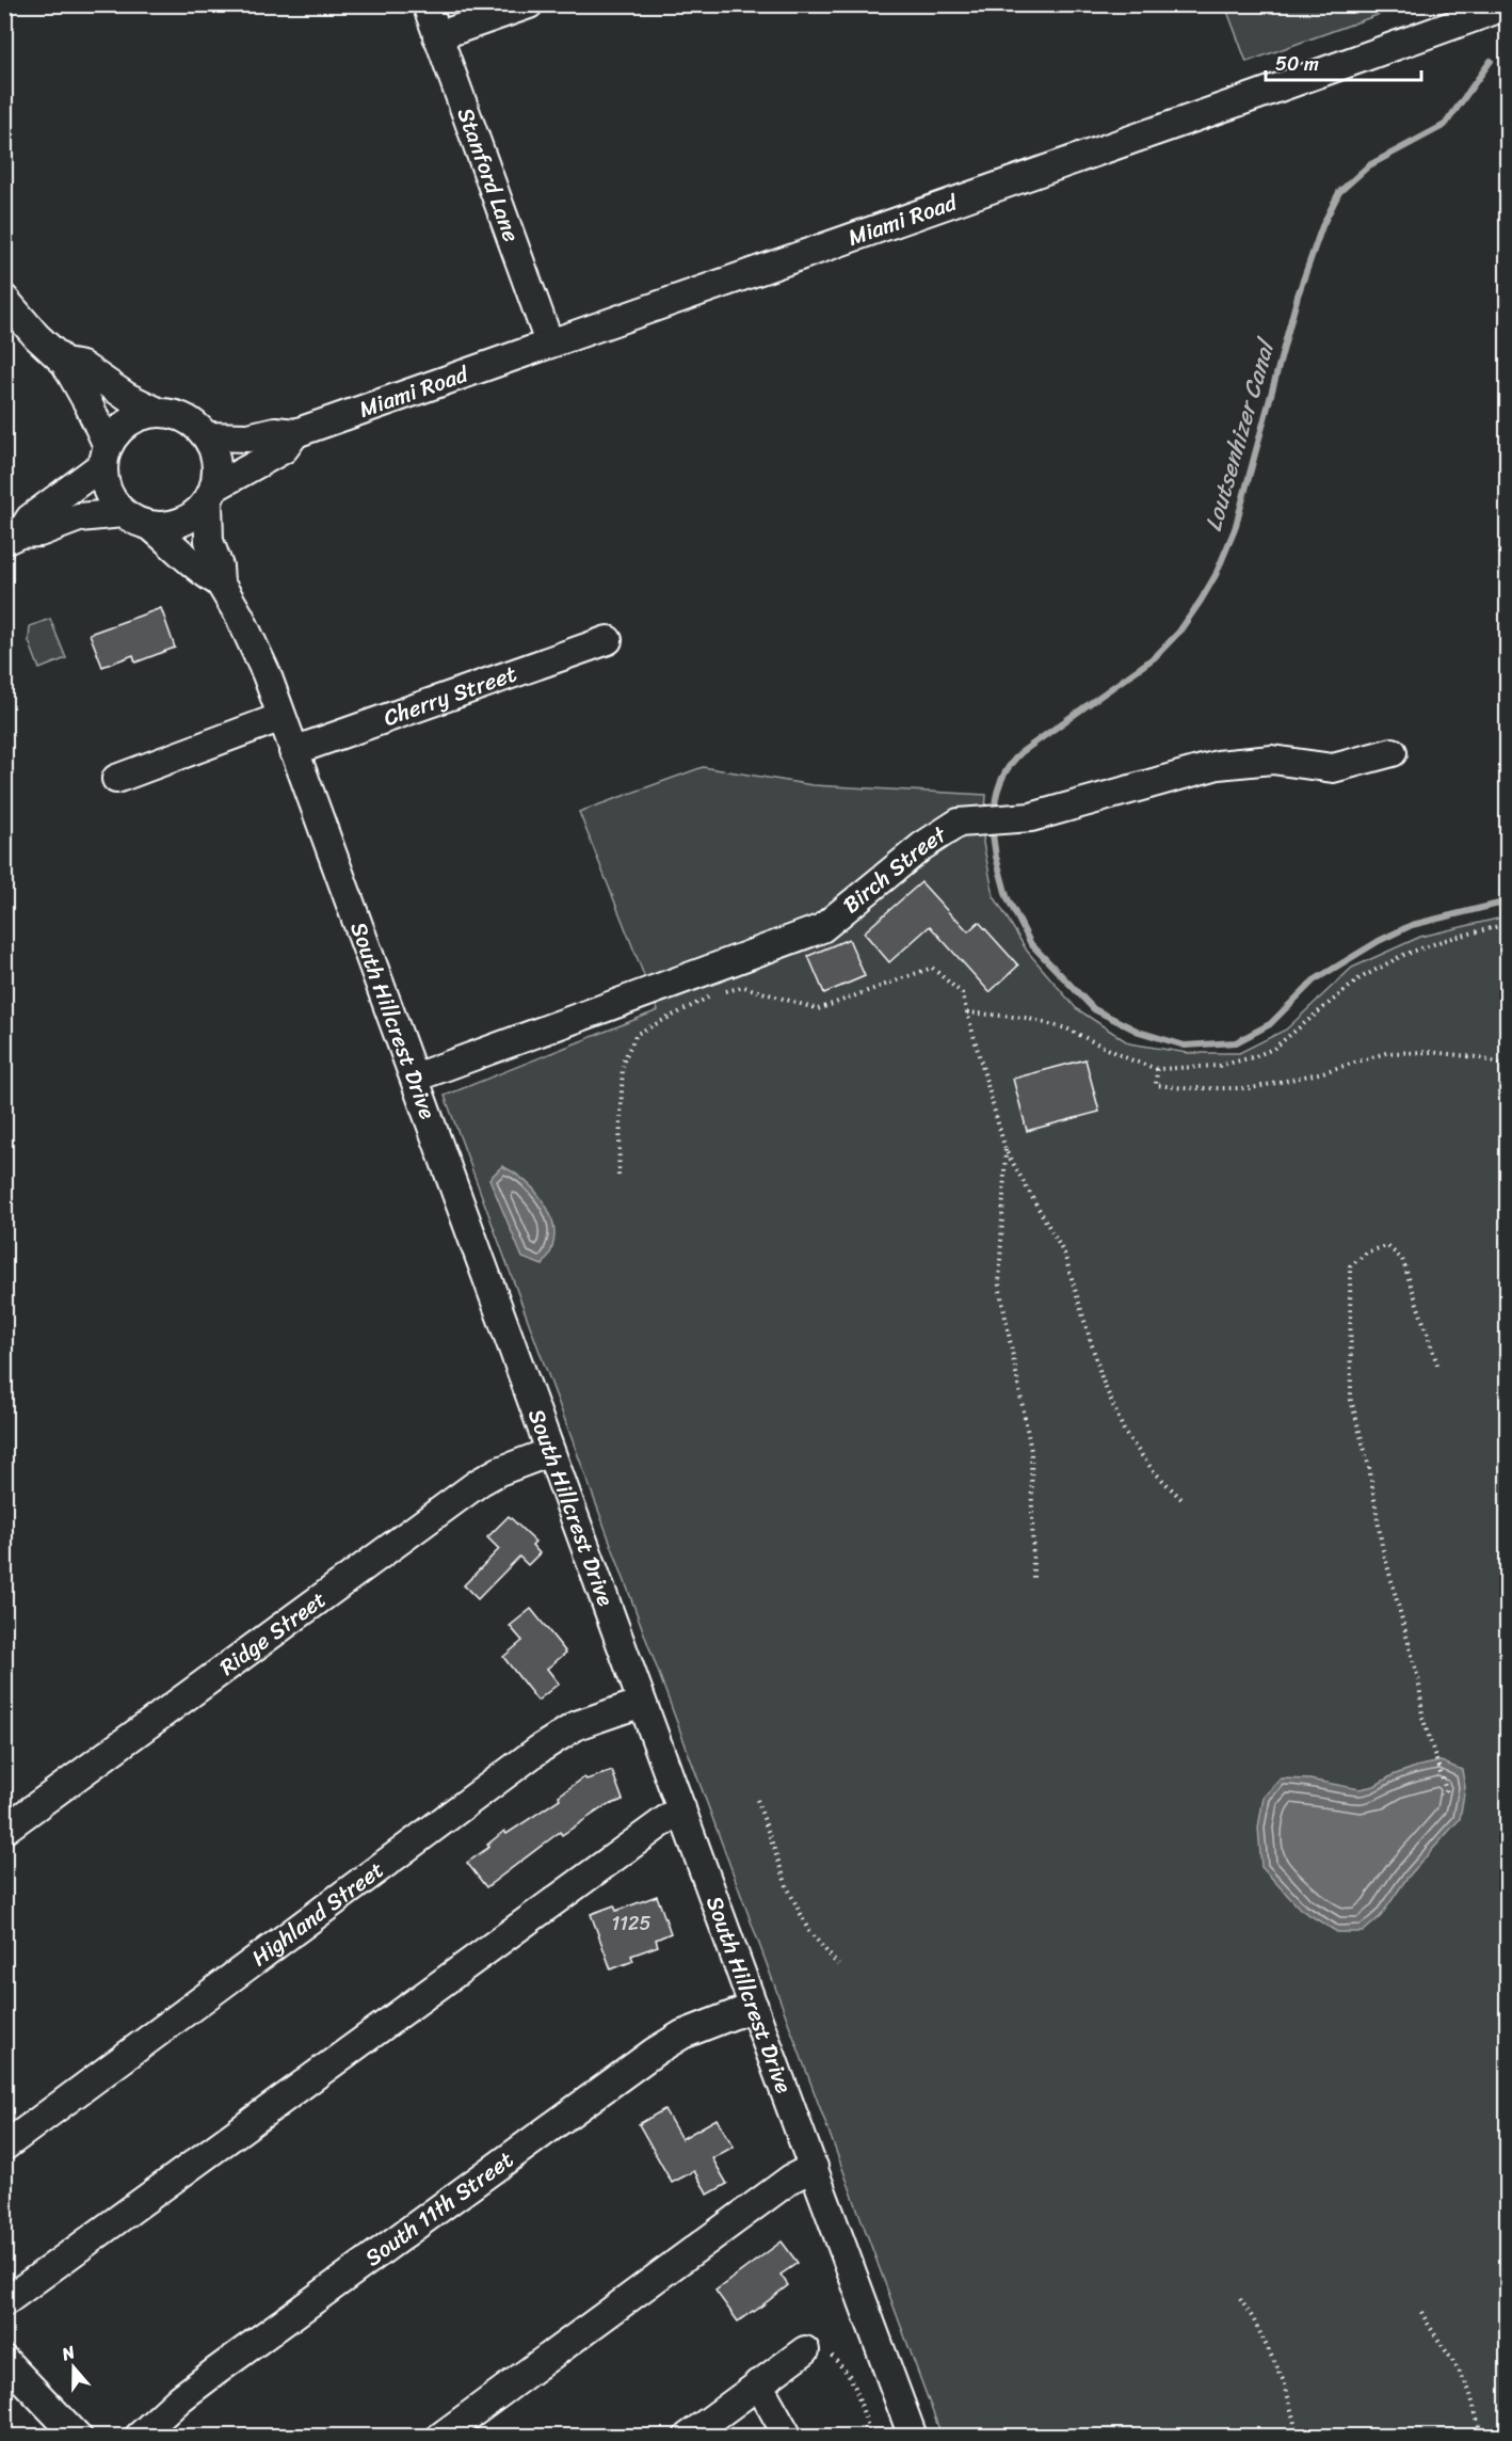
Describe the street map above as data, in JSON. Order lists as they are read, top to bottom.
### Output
{
  "streets": {
    "street": [
      "Stanford Lane",
      "Miami Road",
      "Cherry Street",
      "Birch Street",
      "South Hillcrest Drive",
      "Ridge Street",
      "Highland Street",
      "South 11th Street"
    ]
  },
  "crossings": [
    ["Stanford Lane", "Miami Road"],
    ["Miami Road", "South Hillcrest Drive"],
    ["Cherry Street", "South Hillcrest Drive"],
    ["Birch Street", "South Hillcrest Drive"],
    ["South Hillcrest Drive", "Ridge Street"],
    ["South Hillcrest Drive", "Highland Street"],
    ["South Hillcrest Drive", "South 11th Street"]
  ],
  "water": ["Loutsenhizer Canal"],
  "house_numbers": ["1125"],
  "scale_bar": "50 m",
  "north": "top"
}
